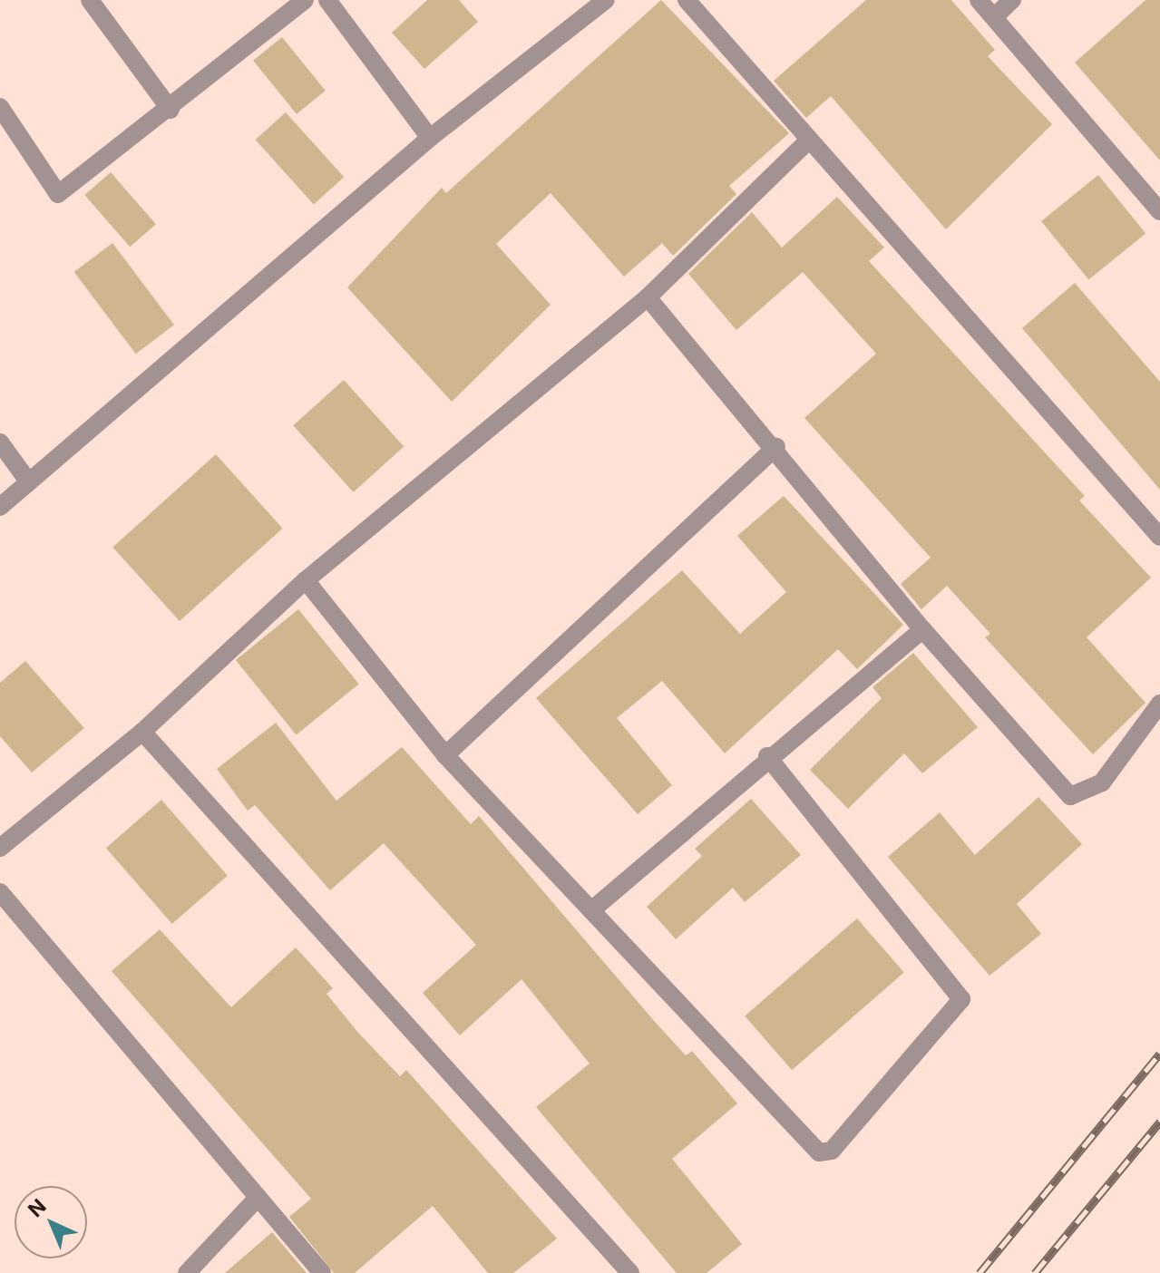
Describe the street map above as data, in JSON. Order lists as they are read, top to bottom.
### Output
{
  "north": "top left"
}
